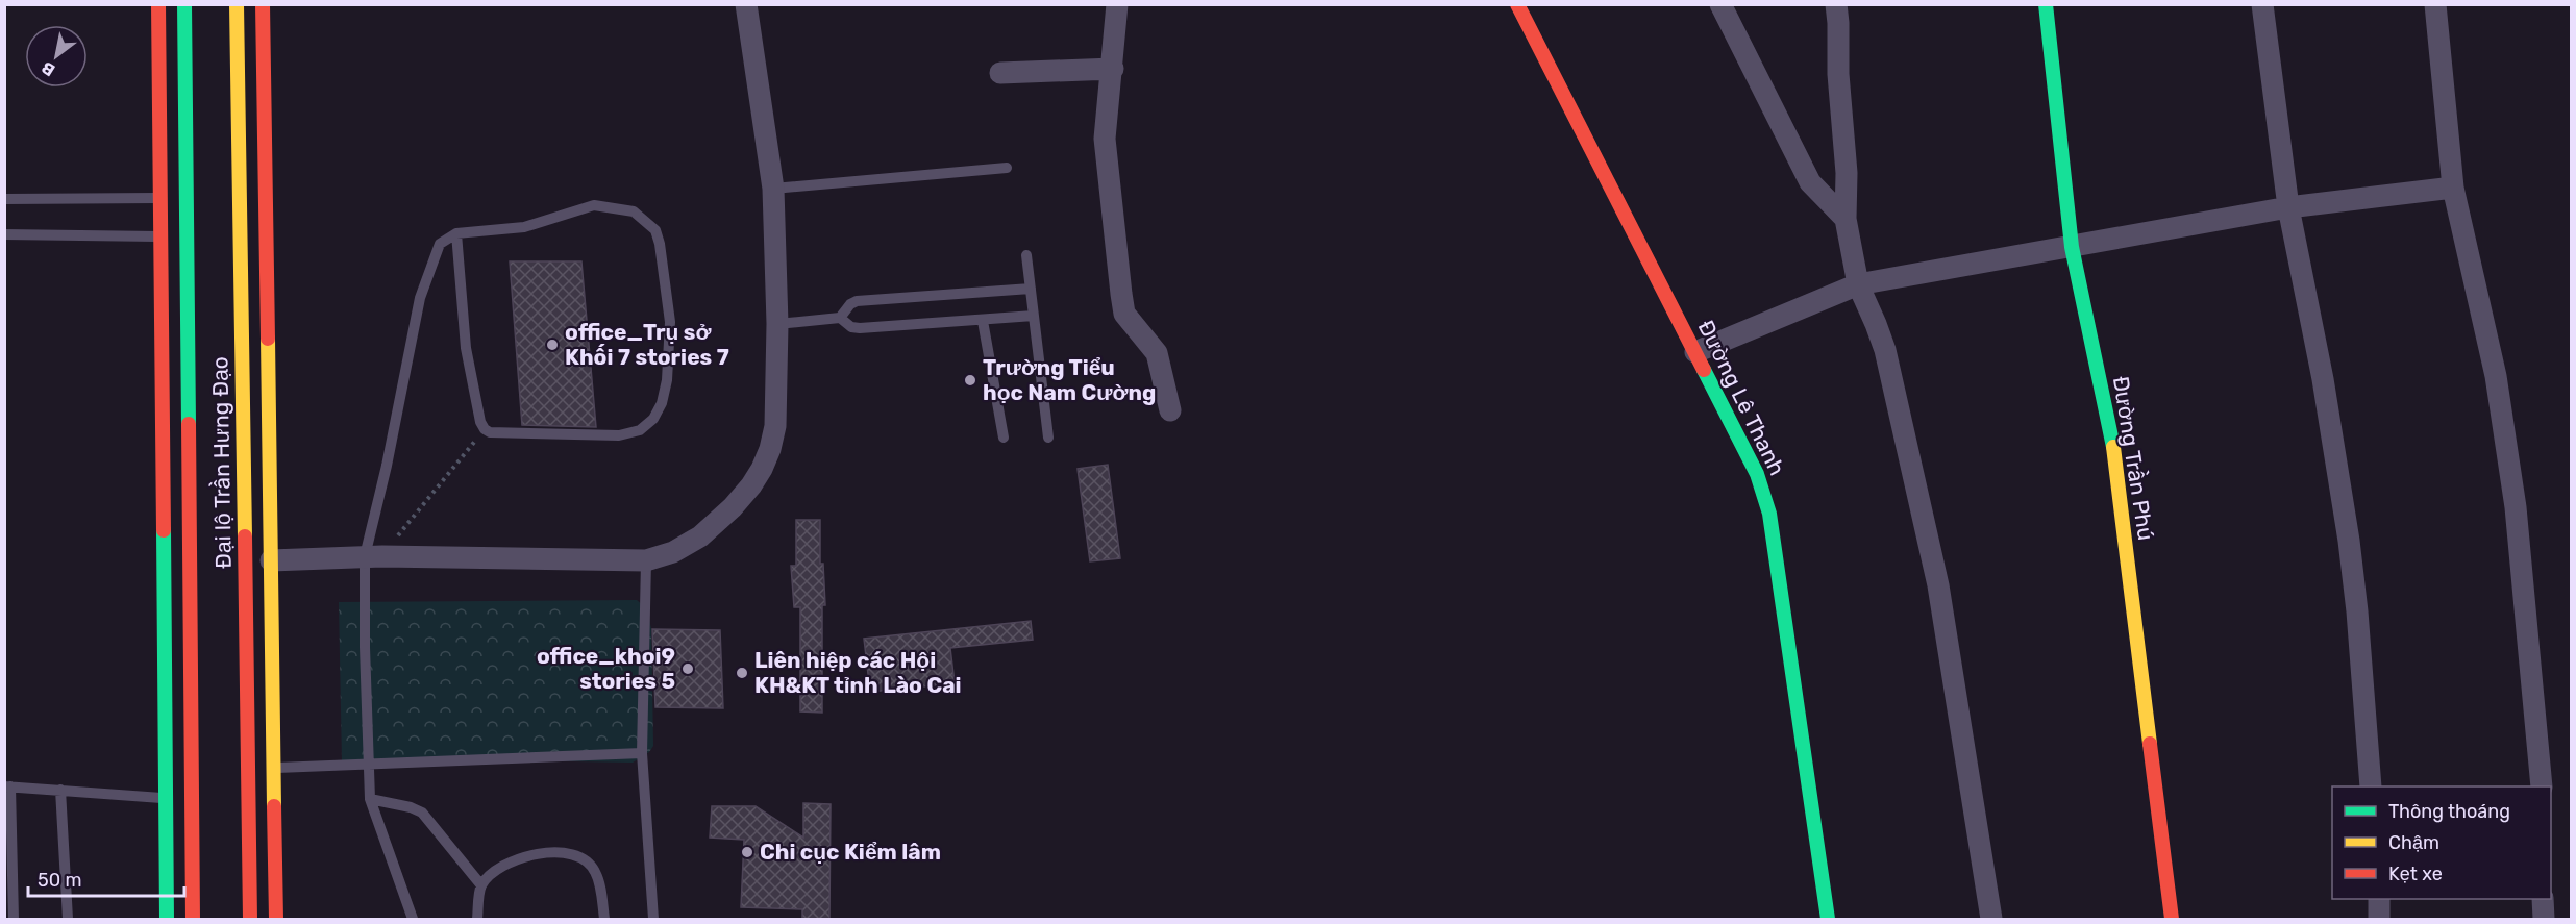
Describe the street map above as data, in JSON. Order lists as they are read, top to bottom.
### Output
{
  "streets": {
    "main road": ["Đường Lê Thanh", "Đường Trần Phú", "Đại lộ Trần Hưng Đạo"]
  },
  "places": [
    "office_Trụ sở Khối 7 stories 7",
    "Trường Tiểu học Nam Cường",
    "office_khoi9 stories 5",
    "Liên hiệp các Hội KH&KT tỉnh Lào Cai",
    "Chi cục Kiểm lâm"
  ],
  "legend": ["Thông thoáng", "Chậm", "Kẹt xe"],
  "scale_bar": "50 m",
  "north": "bottom left"
}
